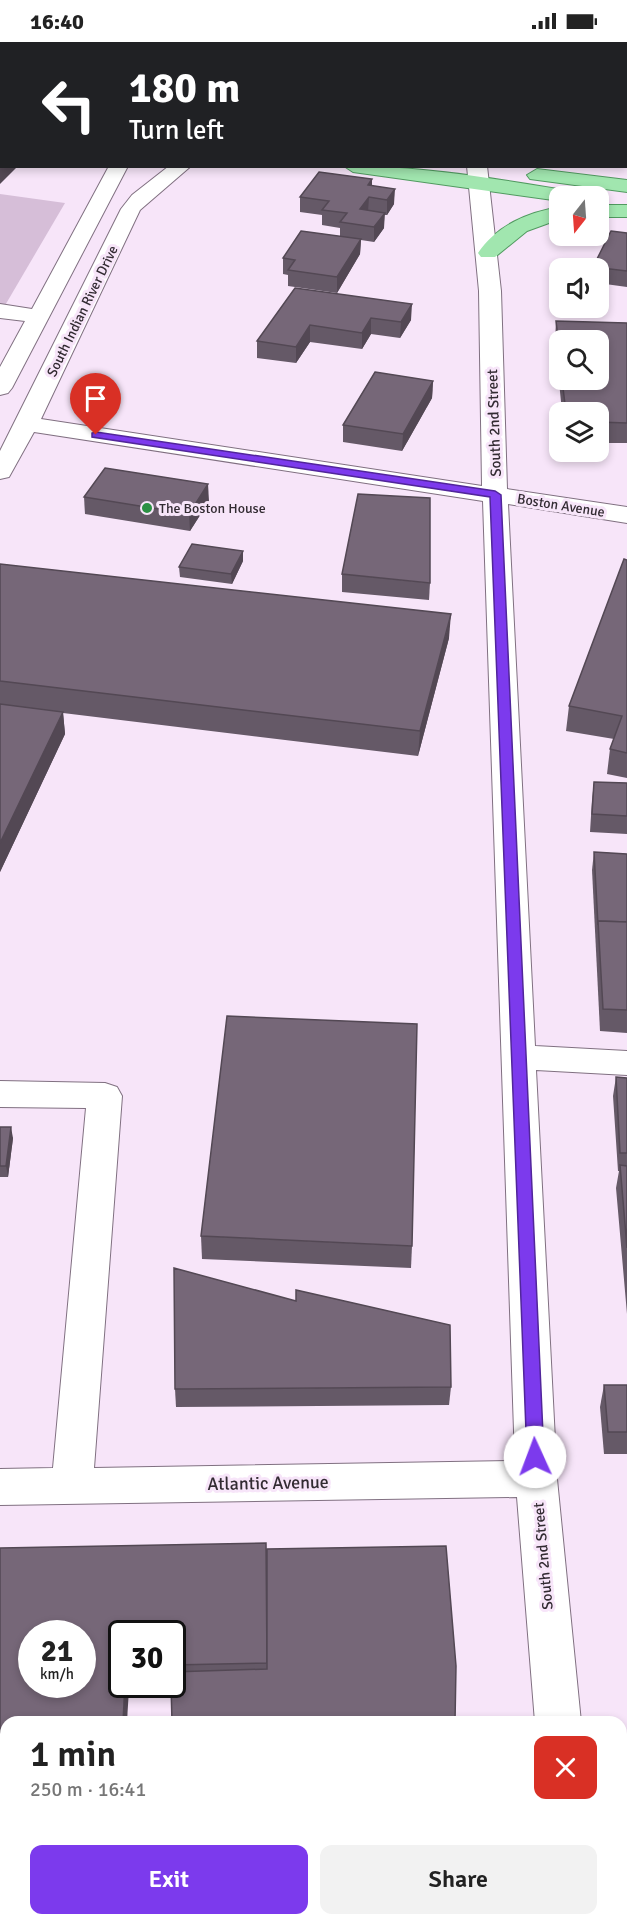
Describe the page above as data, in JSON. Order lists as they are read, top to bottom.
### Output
{
  "streets": {
    "street": [
      "South Indian River Drive",
      "South 2nd Street",
      "Boston Avenue",
      "Atlantic Avenue"
    ]
  },
  "crossings": [
    ["South Indian River Drive", "Boston Avenue"],
    ["South 2nd Street", "Boston Avenue"],
    ["South 2nd Street", "Atlantic Avenue"]
  ],
  "places": ["The Boston House"],
  "north": "bottom",
  "page": {
    "status": "16:40",
    "turn": ["180 m", "Turn left"],
    "speed": "21 km/h",
    "limit": "30",
    "heading": ["1 min", "250 m · 16:41"],
    "buttons": ["Exit", "Share"]
  }
}
